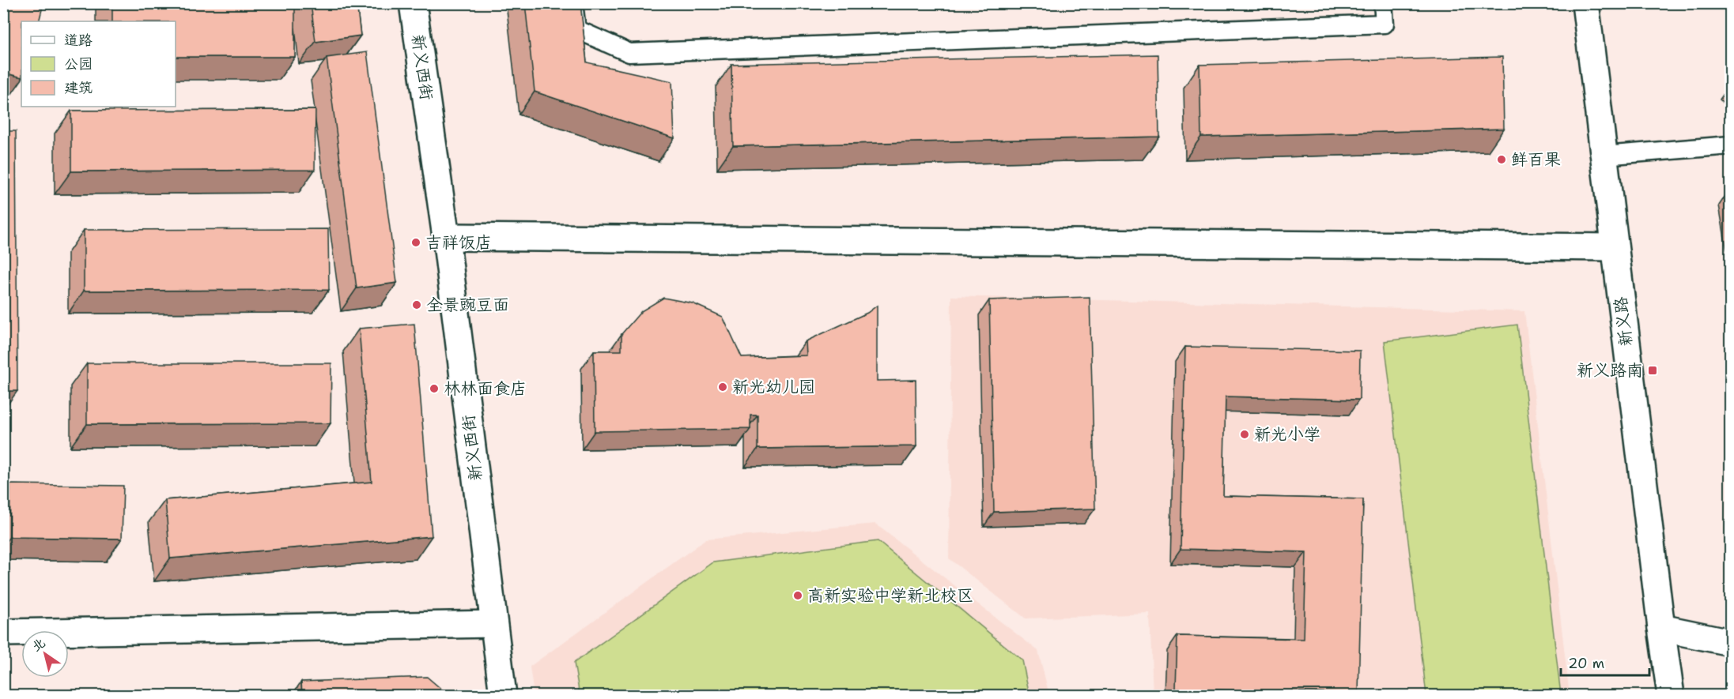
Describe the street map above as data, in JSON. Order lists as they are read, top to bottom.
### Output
{
  "streets": {
    "street": ["新义西街", "新义路"]
  },
  "places": {
    "other": [
      "鲜百果",
      "吉祥饭店",
      "全景豌豆面",
      "新光幼儿园",
      "林林面食店",
      "新光小学",
      "高新实验中学新北校区"
    ],
    "transit": ["新义路南"]
  },
  "legend": ["道路", "公园", "建筑"],
  "scale_bar": "20 m",
  "north": "top left"
}
